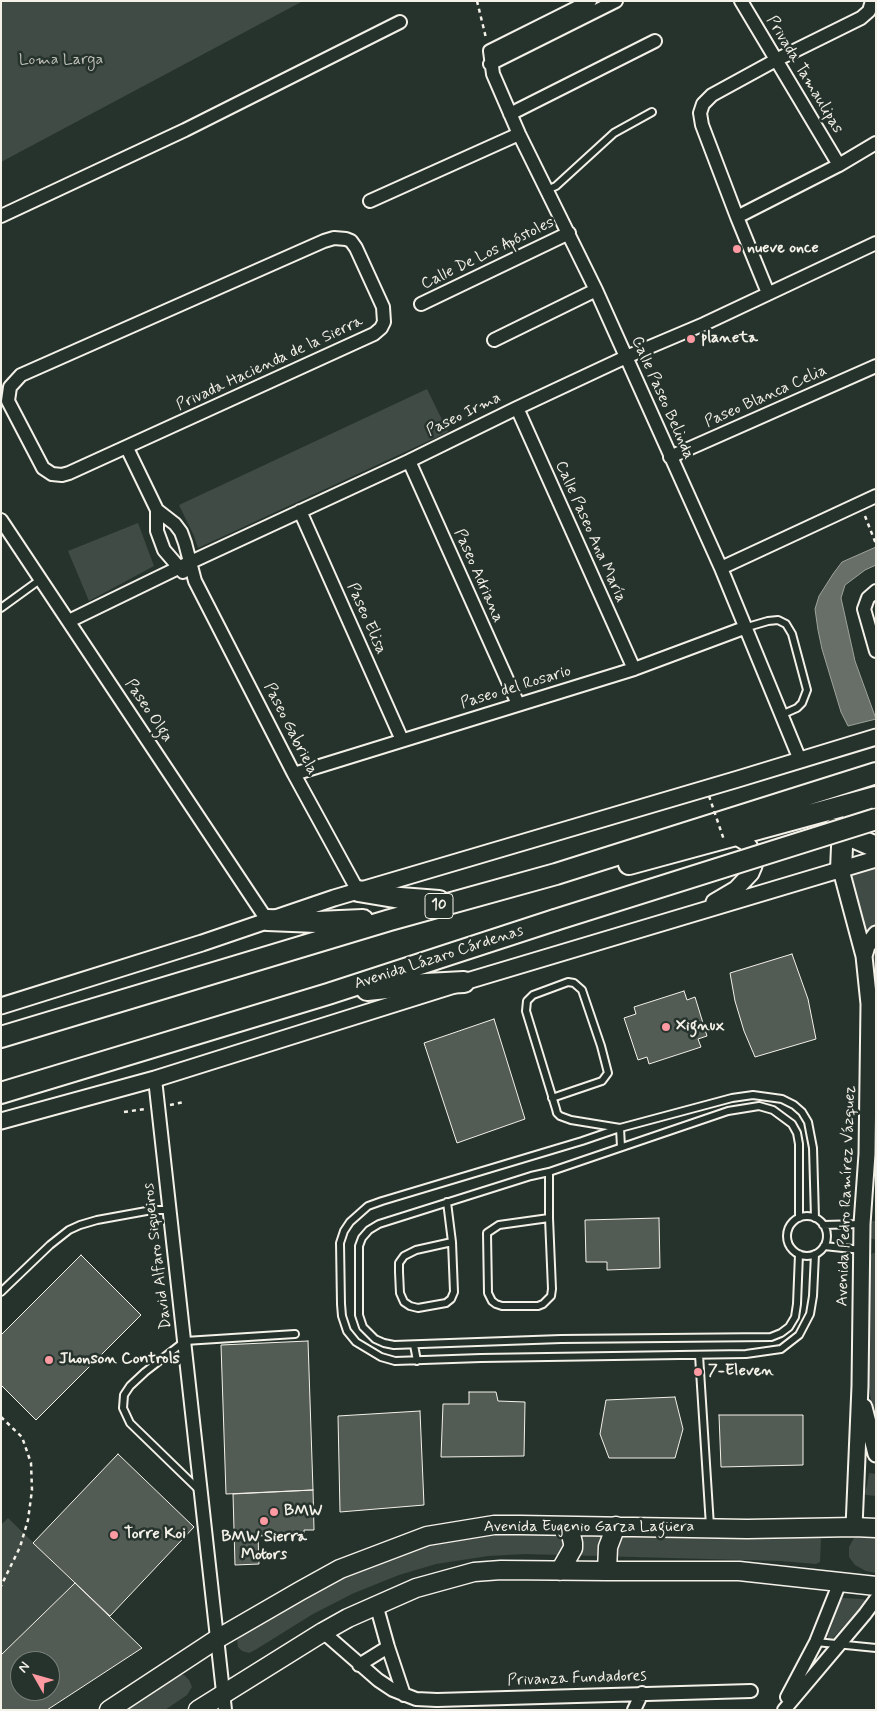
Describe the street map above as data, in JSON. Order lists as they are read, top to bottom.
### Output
{
  "streets": {
    "highway": ["10", "Avenida Lázaro Cárdenas"],
    "main road": ["Avenida Eugenio Garza Lagüera"],
    "street": [
      "Privada Tamaulipas",
      "Calle De Los Apóstoles",
      "Privada Hacienda de la Sierra",
      "Paseo Blanca Celia",
      "Calle Paseo Belinda",
      "Paseo Irma",
      "Calle Paseo Ana María",
      "Paseo Adriana",
      "Paseo Elisa",
      "Paseo del Rosario",
      "Paseo Olga",
      "Paseo Gabriela",
      "Avenida Pedro Ramírez Vázquez",
      "David Alfaro Siqueiros",
      "Privanza Fundadores"
    ]
  },
  "crossings": [
    ["Calle De Los Apóstoles", "Calle Paseo Belinda"],
    ["Privada Hacienda de la Sierra", "Paseo Gabriela"],
    ["Paseo Blanca Celia", "Calle Paseo Belinda"],
    ["Calle Paseo Belinda", "Paseo Irma"],
    ["Calle Paseo Belinda", "Paseo del Rosario"],
    ["Paseo Irma", "Calle Paseo Ana María"],
    ["Paseo Irma", "Paseo Adriana"],
    ["Paseo Irma", "Paseo Elisa"],
    ["Paseo Irma", "Paseo Olga"],
    ["Paseo Irma", "Paseo Gabriela"],
    ["Calle Paseo Ana María", "Paseo del Rosario"],
    ["Paseo Adriana", "Paseo del Rosario"],
    ["Paseo Elisa", "Paseo del Rosario"],
    ["Paseo del Rosario", "Paseo Gabriela"],
    ["Avenida Lázaro Cárdenas", "Avenida Pedro Ramírez Vázquez"],
    ["Avenida Lázaro Cárdenas", "David Alfaro Siqueiros"],
    ["Avenida Pedro Ramírez Vázquez", "Avenida Eugenio Garza Lagüera"],
    ["David Alfaro Siqueiros", "Avenida Eugenio Garza Lagüera"]
  ],
  "parks": ["Loma Larga"],
  "places": [
    "nueve once",
    "planeta",
    "Xignux",
    "Jhonson Controls",
    "7-Eleven",
    "BMW",
    "BMW Sierra Motors",
    "Torre Koi"
  ],
  "north": "top left"
}
